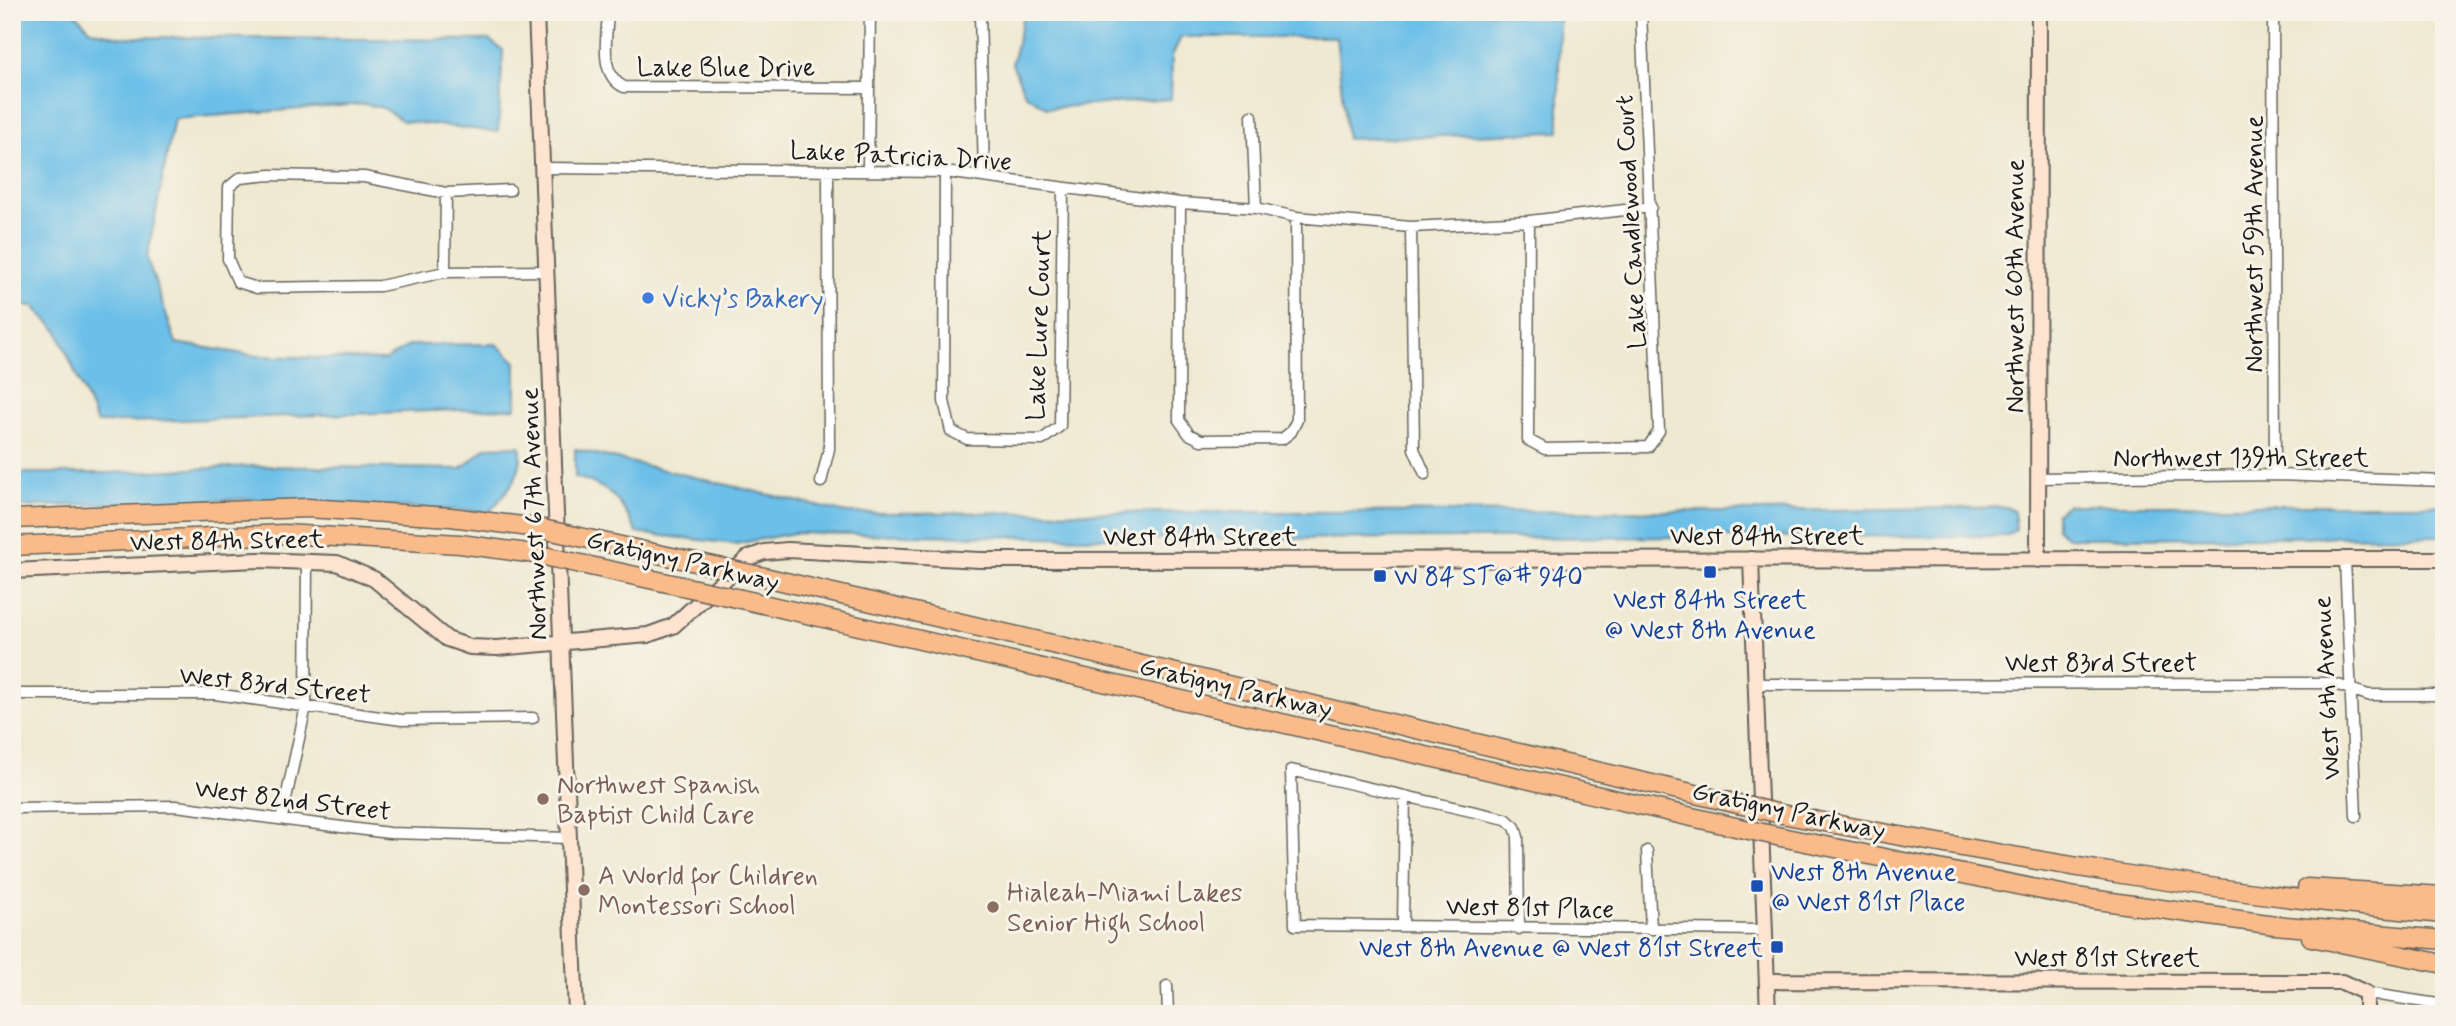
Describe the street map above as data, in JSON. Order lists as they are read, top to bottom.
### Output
{
  "streets": {
    "highway": ["Gratigny Parkway"],
    "street": [
      "Lake Blue Drive",
      "Lake Patricia Drive",
      "Lake Candlewood Court",
      "Northwest 59th Avenue",
      "Northwest 60th Avenue",
      "Lake Lure Court",
      "Northwest 139th Street",
      "Northwest 67th Avenue",
      "West 84th Street",
      "West 83rd Street",
      "West 6th Avenue",
      "West 82nd Street",
      "West 81st Place",
      "West 81st Street"
    ]
  },
  "crossings": [
    ["Lake Patricia Drive", "Lake Candlewood Court"],
    ["Lake Patricia Drive", "Lake Lure Court"],
    ["Lake Patricia Drive", "Northwest 67th Avenue"],
    ["Northwest 59th Avenue", "Northwest 139th Street"],
    ["Northwest 60th Avenue", "Northwest 139th Street"],
    ["Northwest 60th Avenue", "West 84th Street"],
    ["Northwest 67th Avenue", "West 84th Street"],
    ["Northwest 67th Avenue", "West 82nd Street"],
    ["West 84th Street", "West 6th Avenue"],
    ["West 83rd Street", "West 6th Avenue"]
  ],
  "places": {
    "other": [
      "Vicky’s Bakery",
      "Northwest Spanish Baptist Child Care",
      "A World for Children Montessori School",
      "Hialeah-Miami Lakes Senior High School"
    ],
    "transit": [
      "West 84th Street @ West 8th Avenue",
      "W 84 ST@# 940",
      "West 8th Avenue @ West 81st Place",
      "West 8th Avenue @ West 81st Street"
    ]
  }
}
